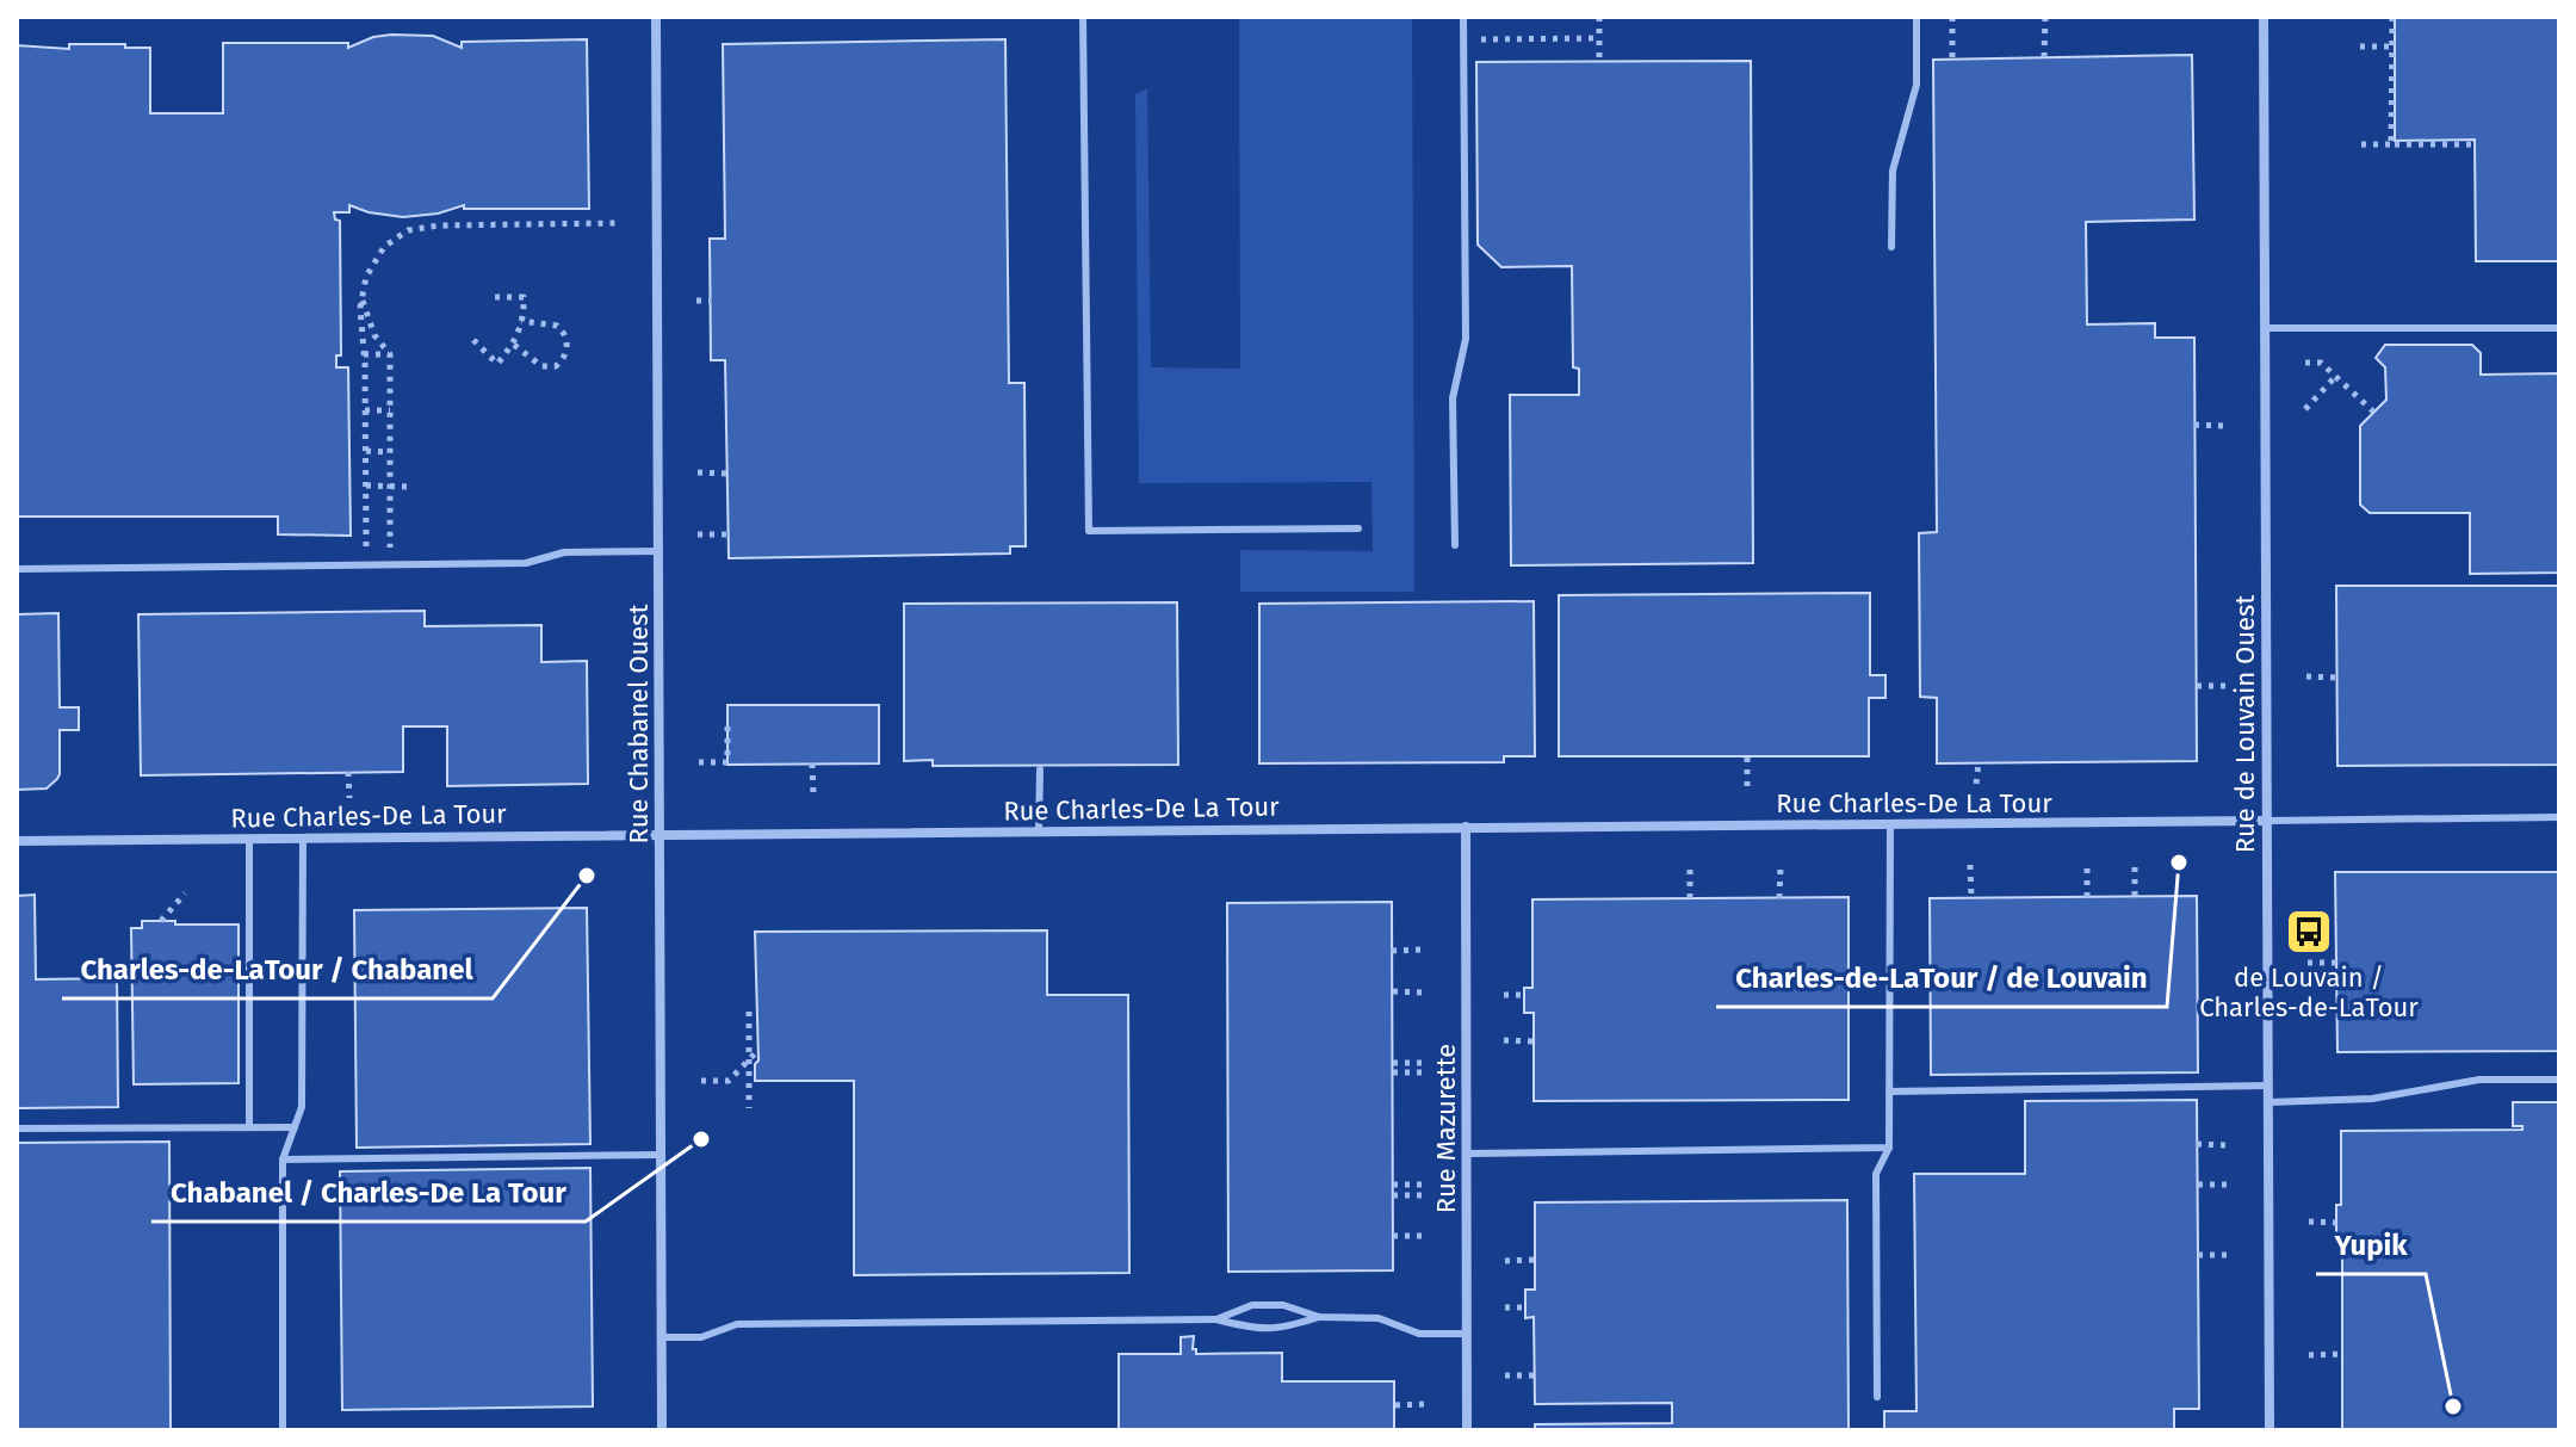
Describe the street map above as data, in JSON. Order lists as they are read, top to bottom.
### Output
{
  "streets": {
    "street": [
      "Rue Chabanel Ouest",
      "Rue de Louvain Ouest",
      "Rue Charles-De La Tour",
      "Rue Mazurette"
    ]
  },
  "crossings": [
    ["Rue Chabanel Ouest", "Rue Charles-De La Tour"],
    ["Rue de Louvain Ouest", "Rue Charles-De La Tour"],
    ["Rue Charles-De La Tour", "Rue Mazurette"]
  ],
  "places": {
    "other": [
      "Charles-de-LaTour / de Louvain",
      "Charles-de-LaTour / Chabanel",
      "Chabanel / Charles-De La Tour",
      "Yupik"
    ],
    "bus stop": ["de Louvain / Charles-de-LaTour"]
  }
}
